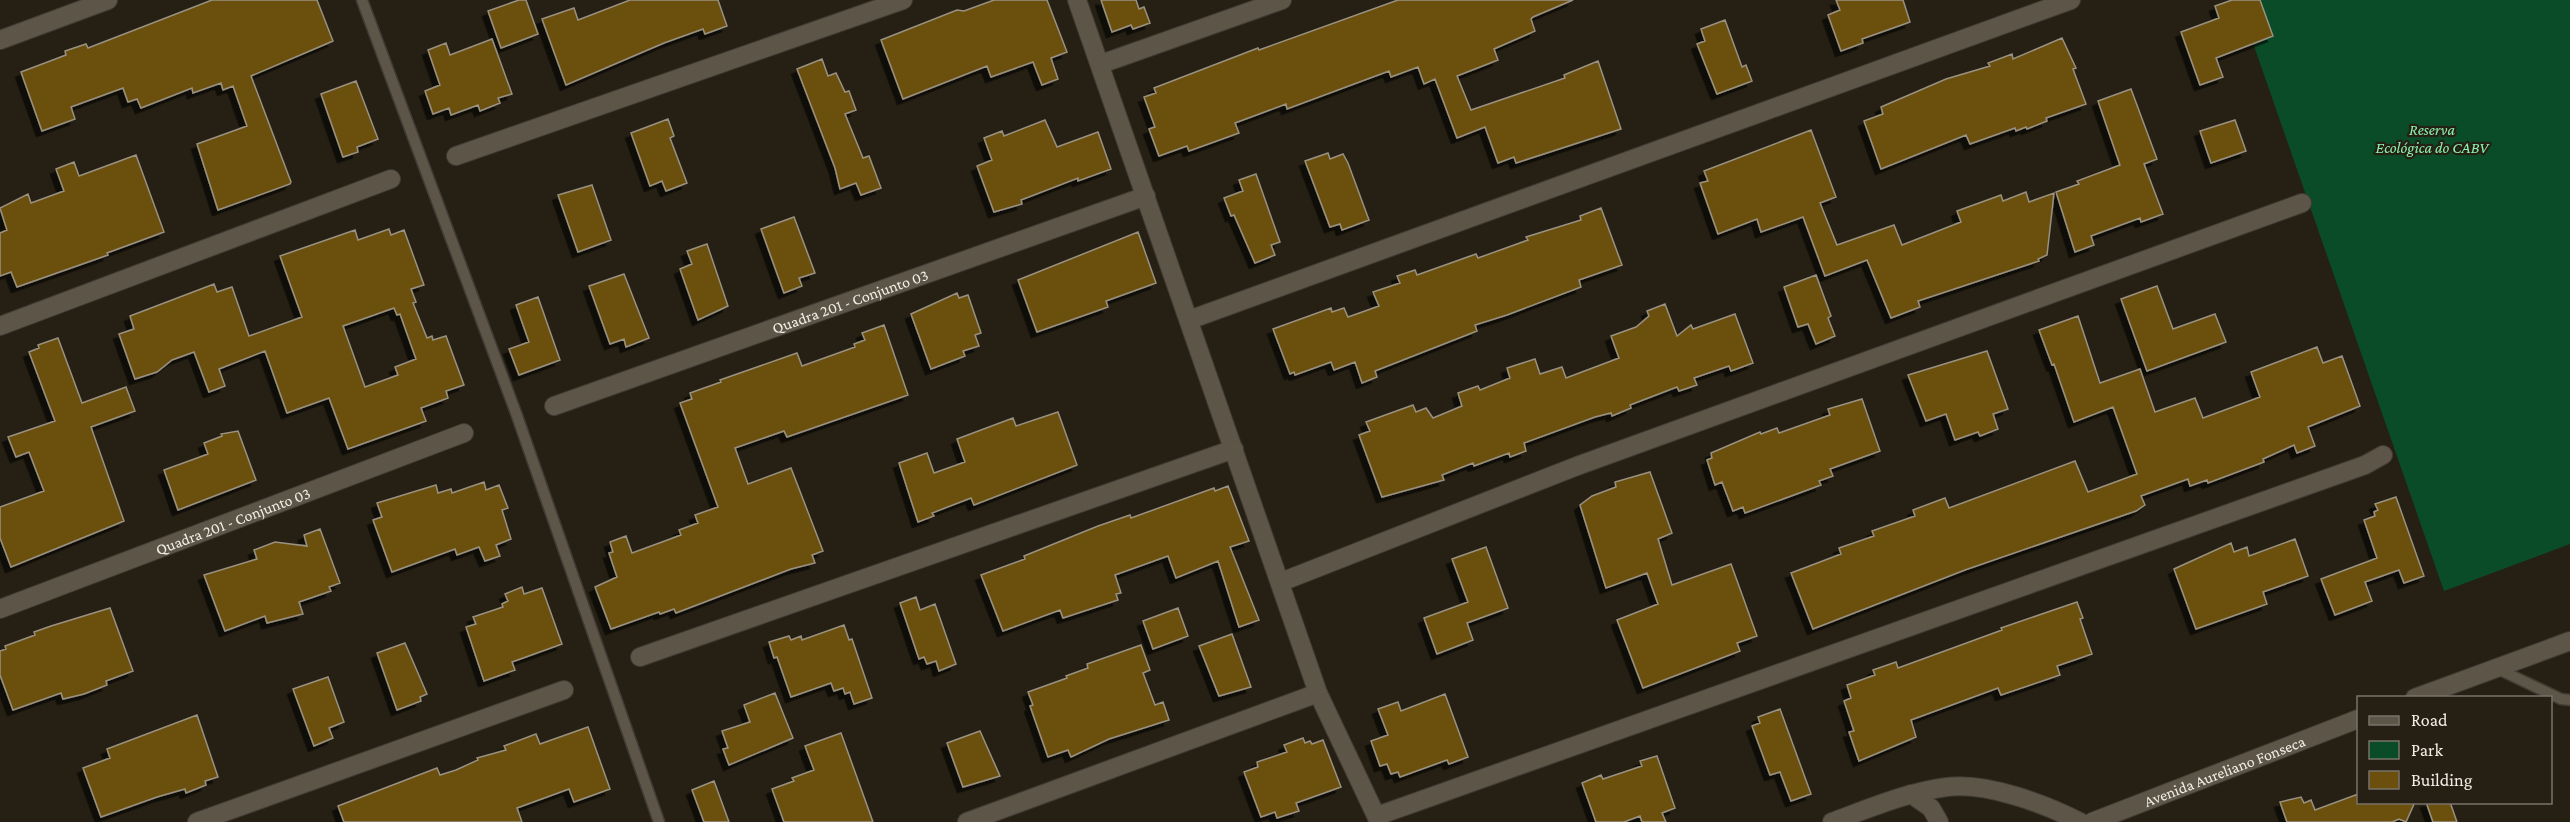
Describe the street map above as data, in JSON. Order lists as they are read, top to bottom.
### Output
{
  "streets": {
    "street": ["Quadra 201 - Conjunto 03", "Avenida Aureliano Fonseca"]
  },
  "parks": ["Reserva Ecológica do CABV"],
  "legend": ["Road", "Park", "Building"]
}
